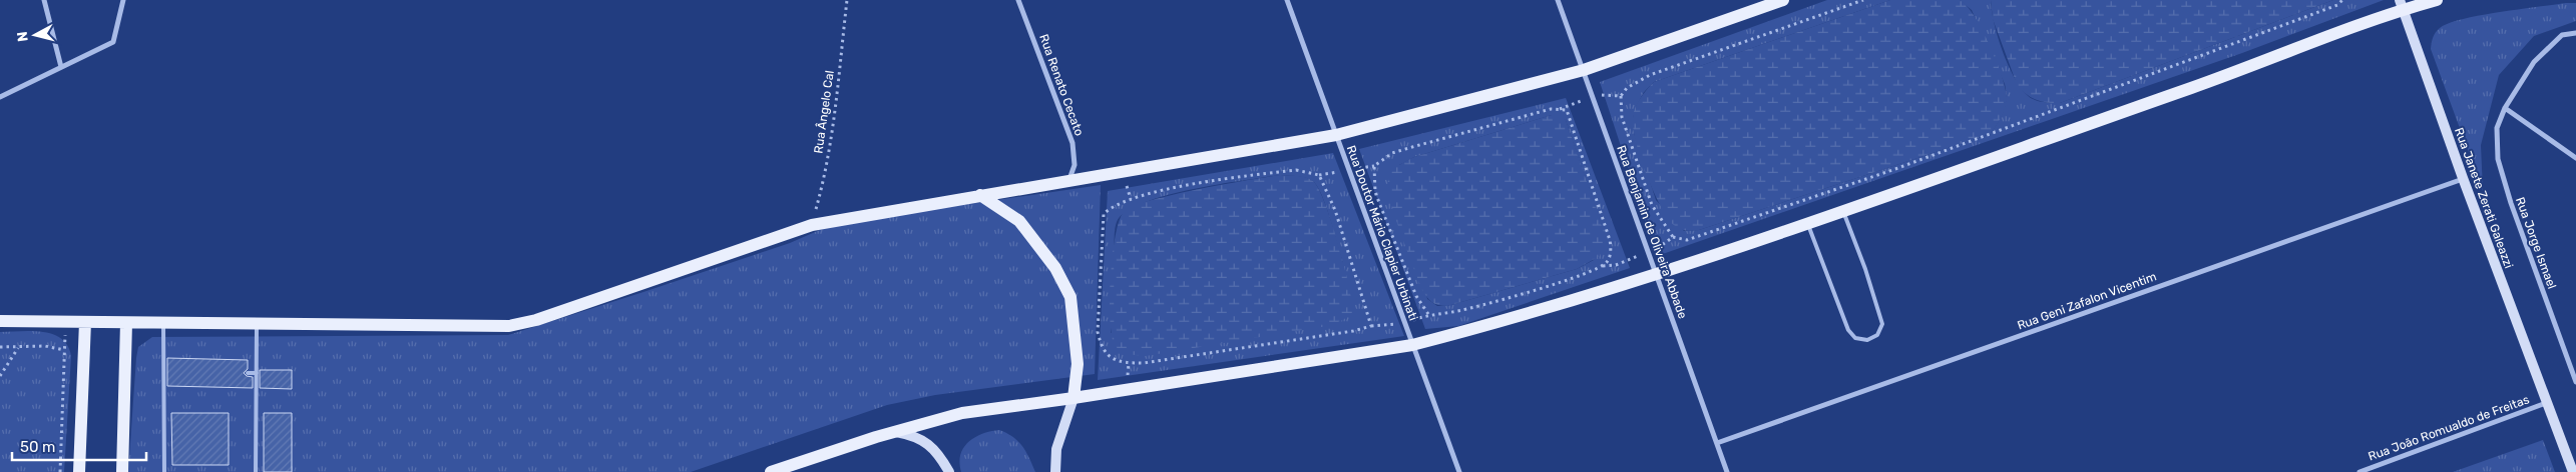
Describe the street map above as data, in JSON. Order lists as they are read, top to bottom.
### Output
{
  "streets": {
    "street": [
      "Rua Renato Cecato",
      "Rua Janete Zerati Galeazzi",
      "Rua Benjamin de Oliveira Abbade",
      "Rua Doutor Mário Clapier Urbinati",
      "Rua Jorge Ismael",
      "Rua Geni Zafalon Vicentim",
      "Rua João Romualdo de Freitas"
    ],
    "path": ["Rua Ângelo Cal"]
  },
  "crossings": [
    ["Rua Janete Zerati Galeazzi", "Rua Geni Zafalon Vicentim"],
    ["Rua Janete Zerati Galeazzi", "Rua João Romualdo de Freitas"],
    ["Rua Benjamin de Oliveira Abbade", "Rua Geni Zafalon Vicentim"]
  ],
  "scale_bar": "50 m",
  "north": "left"
}
